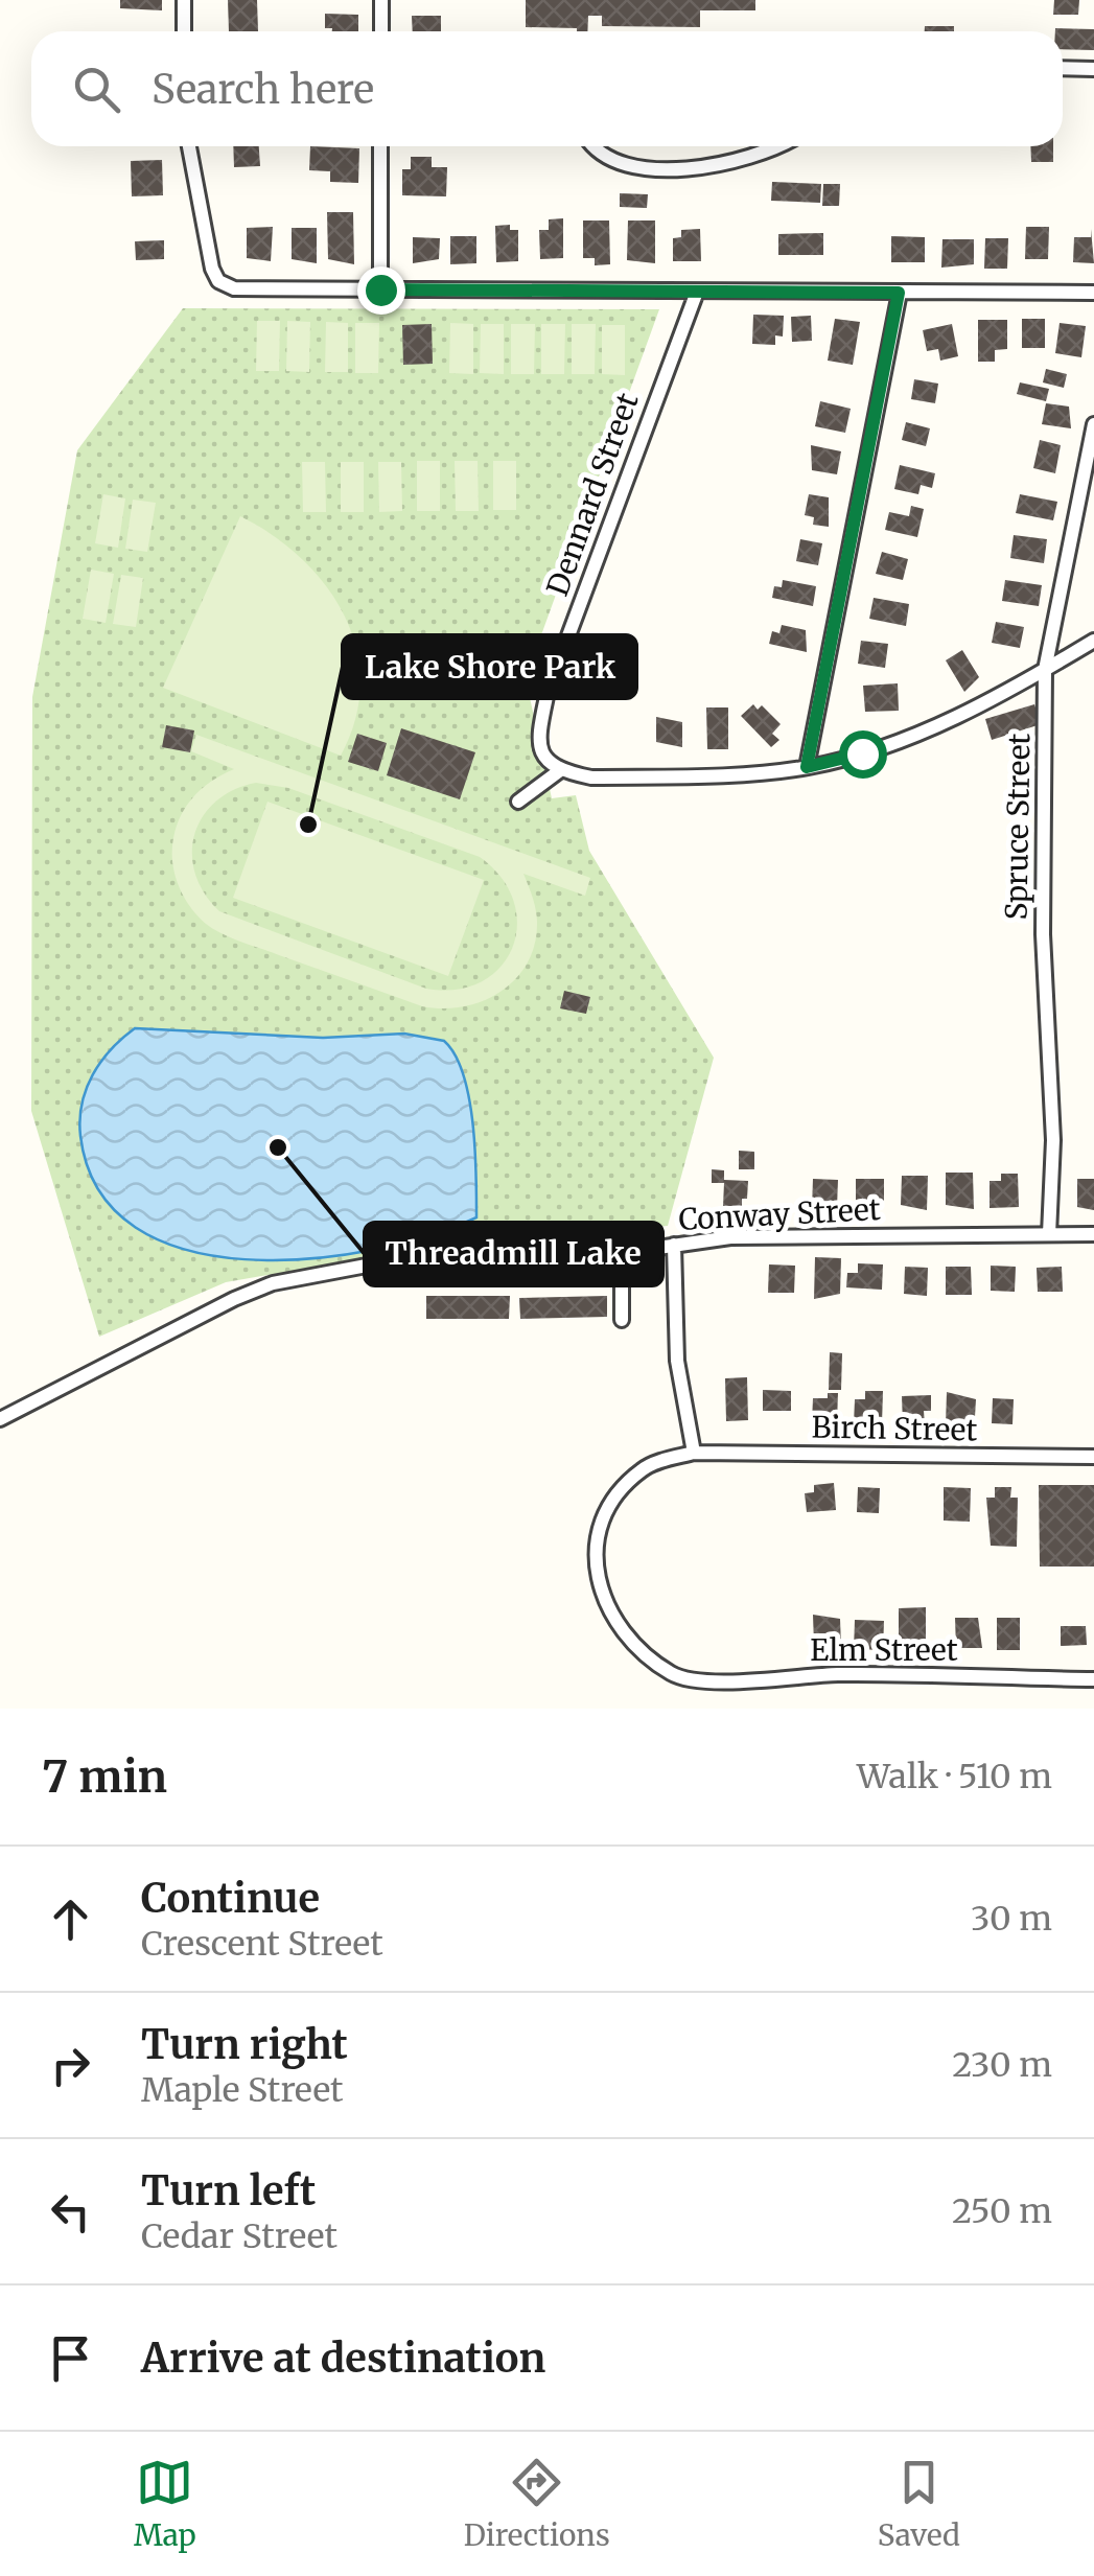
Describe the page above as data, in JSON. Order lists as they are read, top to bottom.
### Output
{
  "streets": {
    "street": [
      "Dennard Street",
      "Spruce Street",
      "Conway Street",
      "Birch Street",
      "Elm Street"
    ]
  },
  "crossings": [
    ["Spruce Street", "Conway Street"],
    ["Birch Street", "Elm Street"]
  ],
  "places": ["Lake Shore Park", "Threadmill Lake"],
  "page": {
    "search": "Search here",
    "heading": ["7 min", "Walk · 510 m"],
    "list": [
      ["Continue", "Crescent Street", "30 m"],
      ["Turn right", "Maple Street", "230 m"],
      ["Turn left", "Cedar Street", "250 m"],
      "Arrive at destination"
    ],
    "nav": ["Map", "Directions", "Saved"]
  }
}
